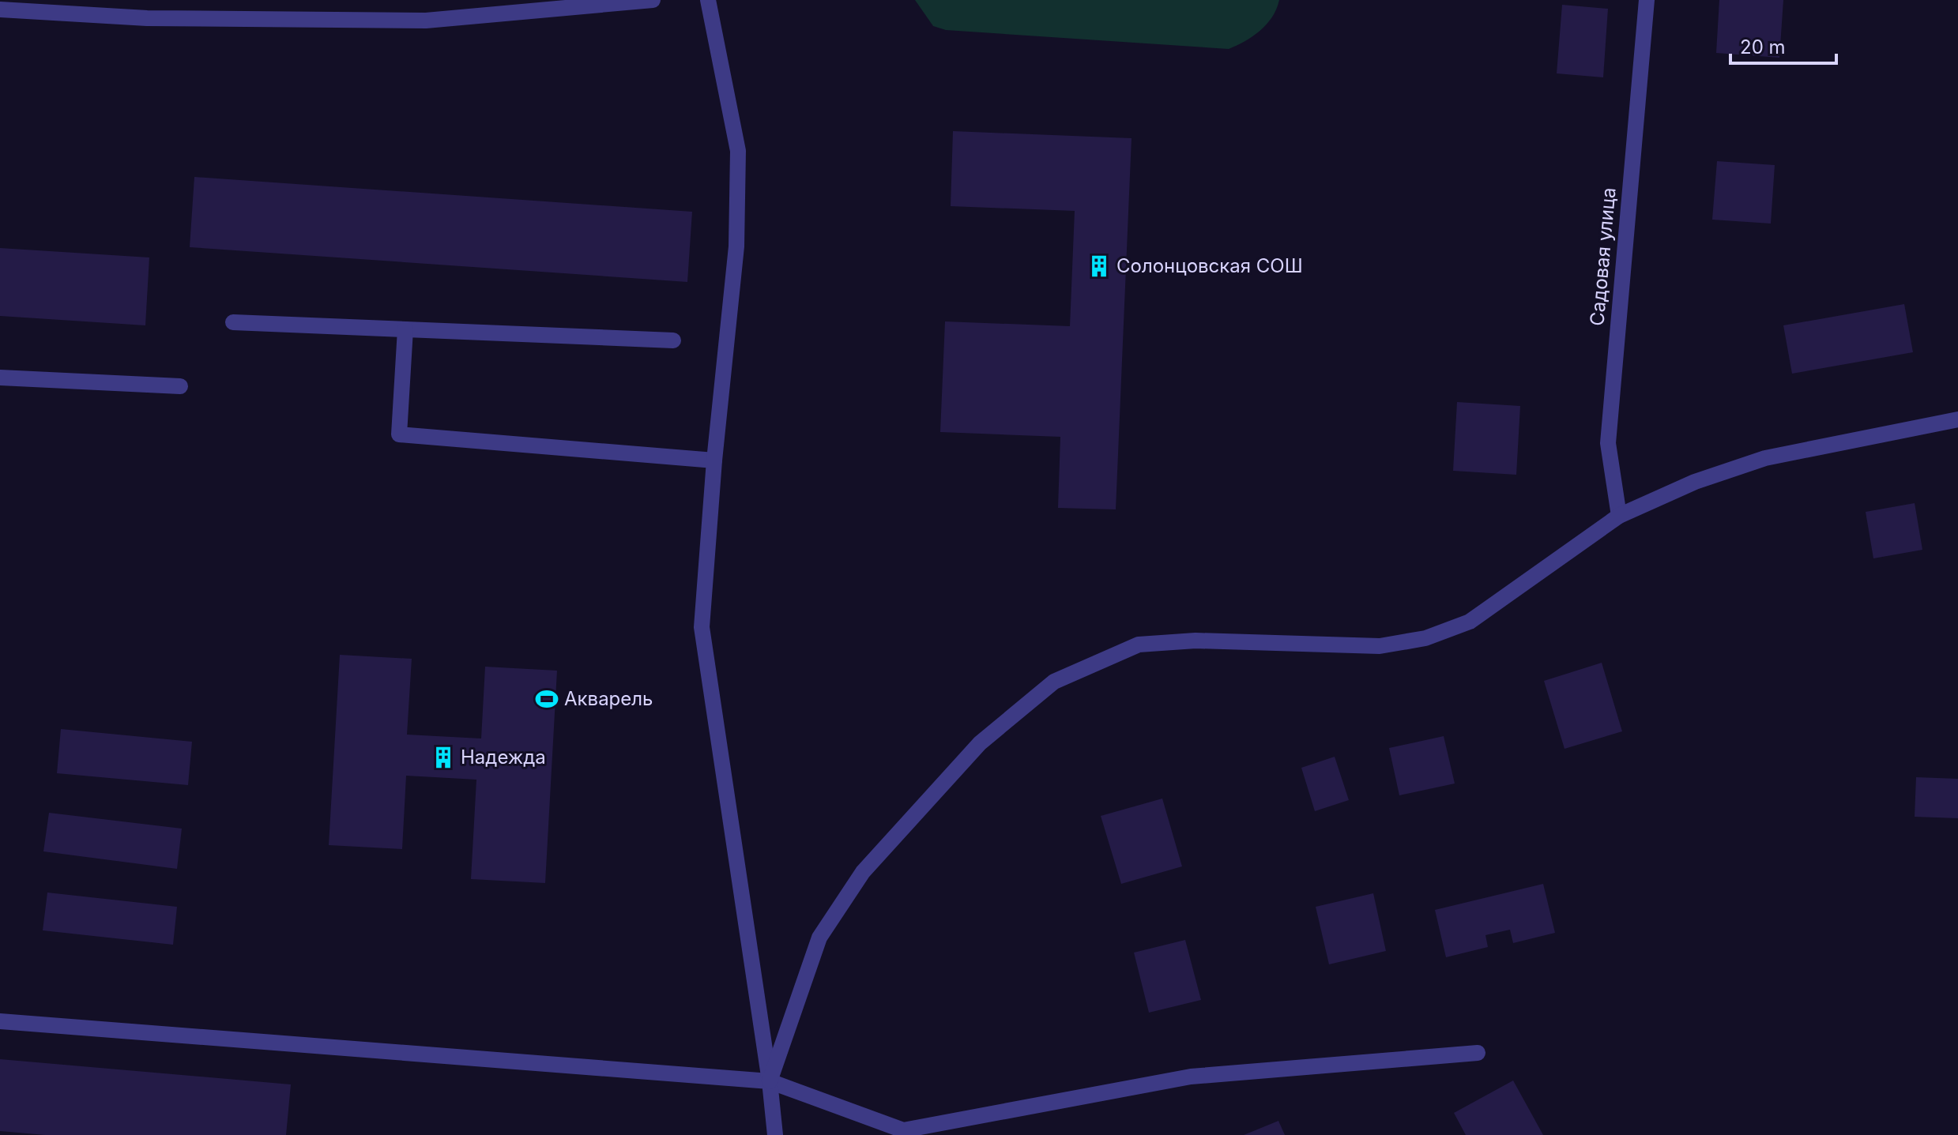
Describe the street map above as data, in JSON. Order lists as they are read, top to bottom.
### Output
{
  "streets": {
    "street": ["Садовая улица"]
  },
  "places": {
    "building": ["Солонцовская СОШ", "Надежда"],
    "sports": ["Акварель"]
  },
  "scale_bar": "20 m"
}
